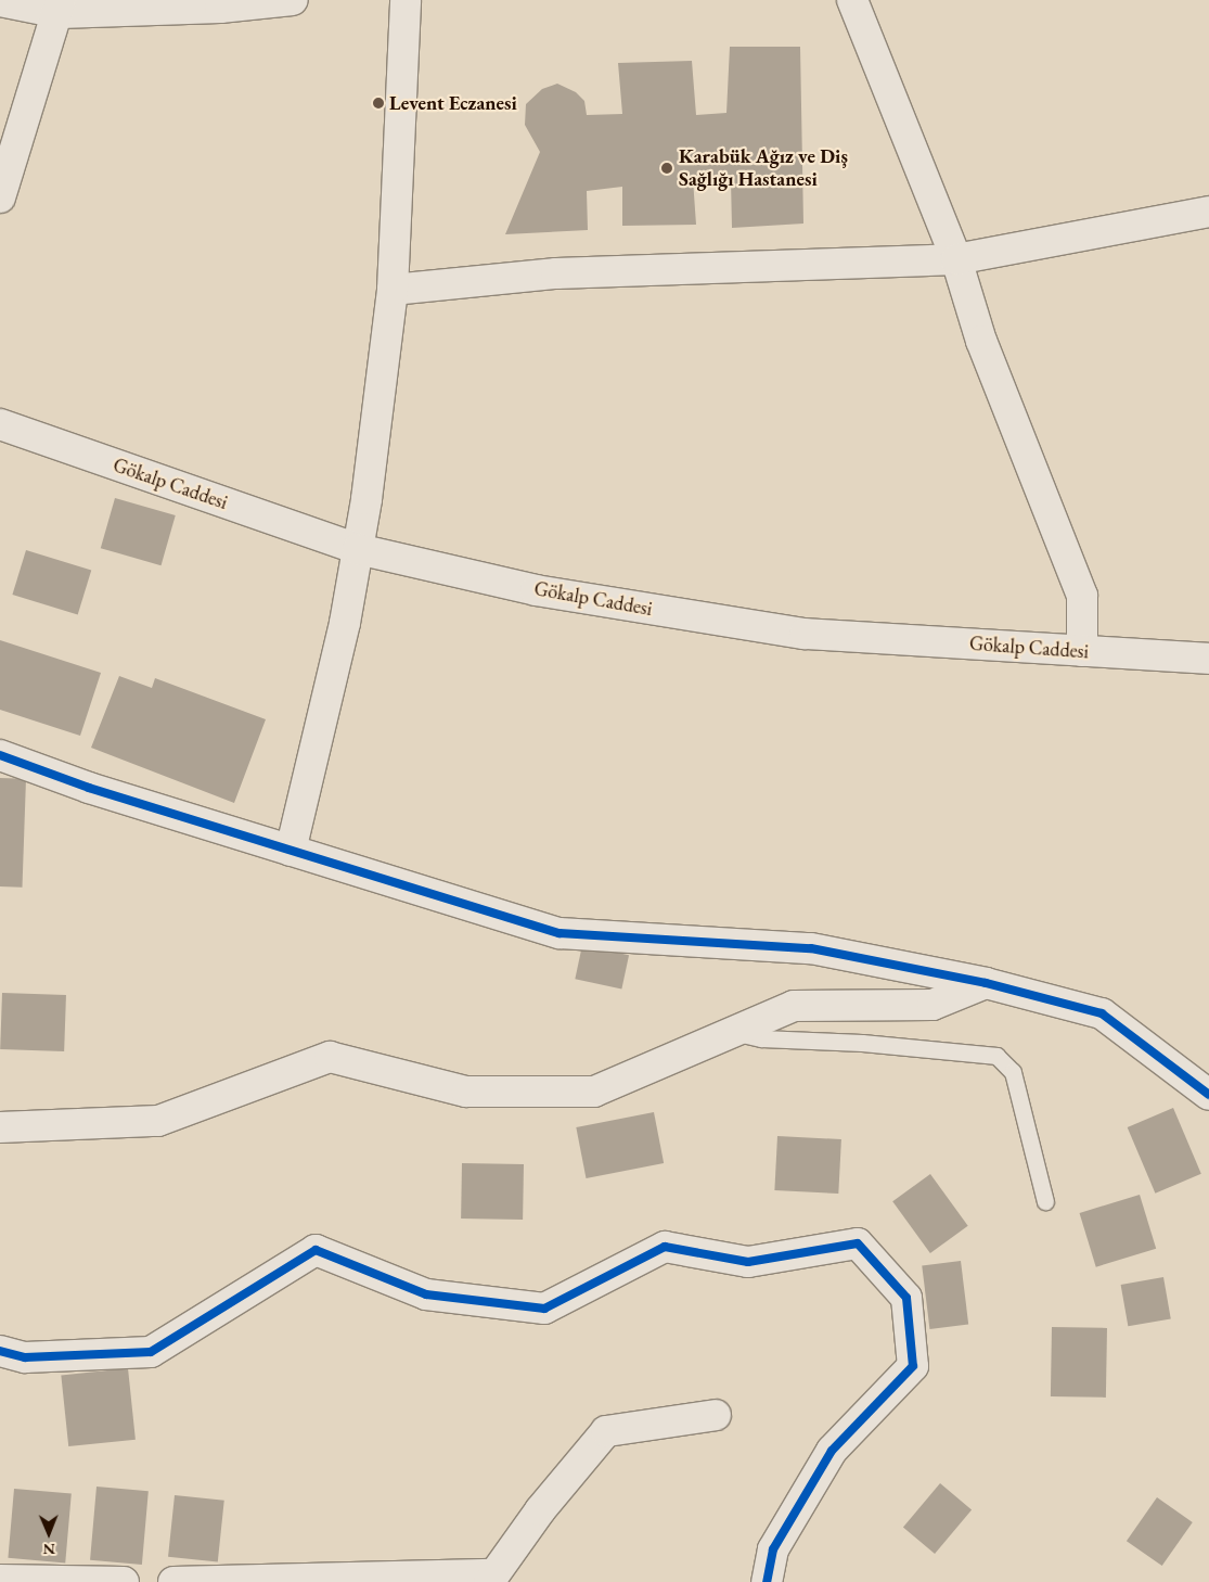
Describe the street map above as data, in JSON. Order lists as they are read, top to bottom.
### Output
{
  "streets": {
    "street": ["Gökalp Caddesi"]
  },
  "places": ["Levent Eczanesi", "Karabük Ağız ve Diş Sağlığı Hastanesi"],
  "north": "bottom"
}
